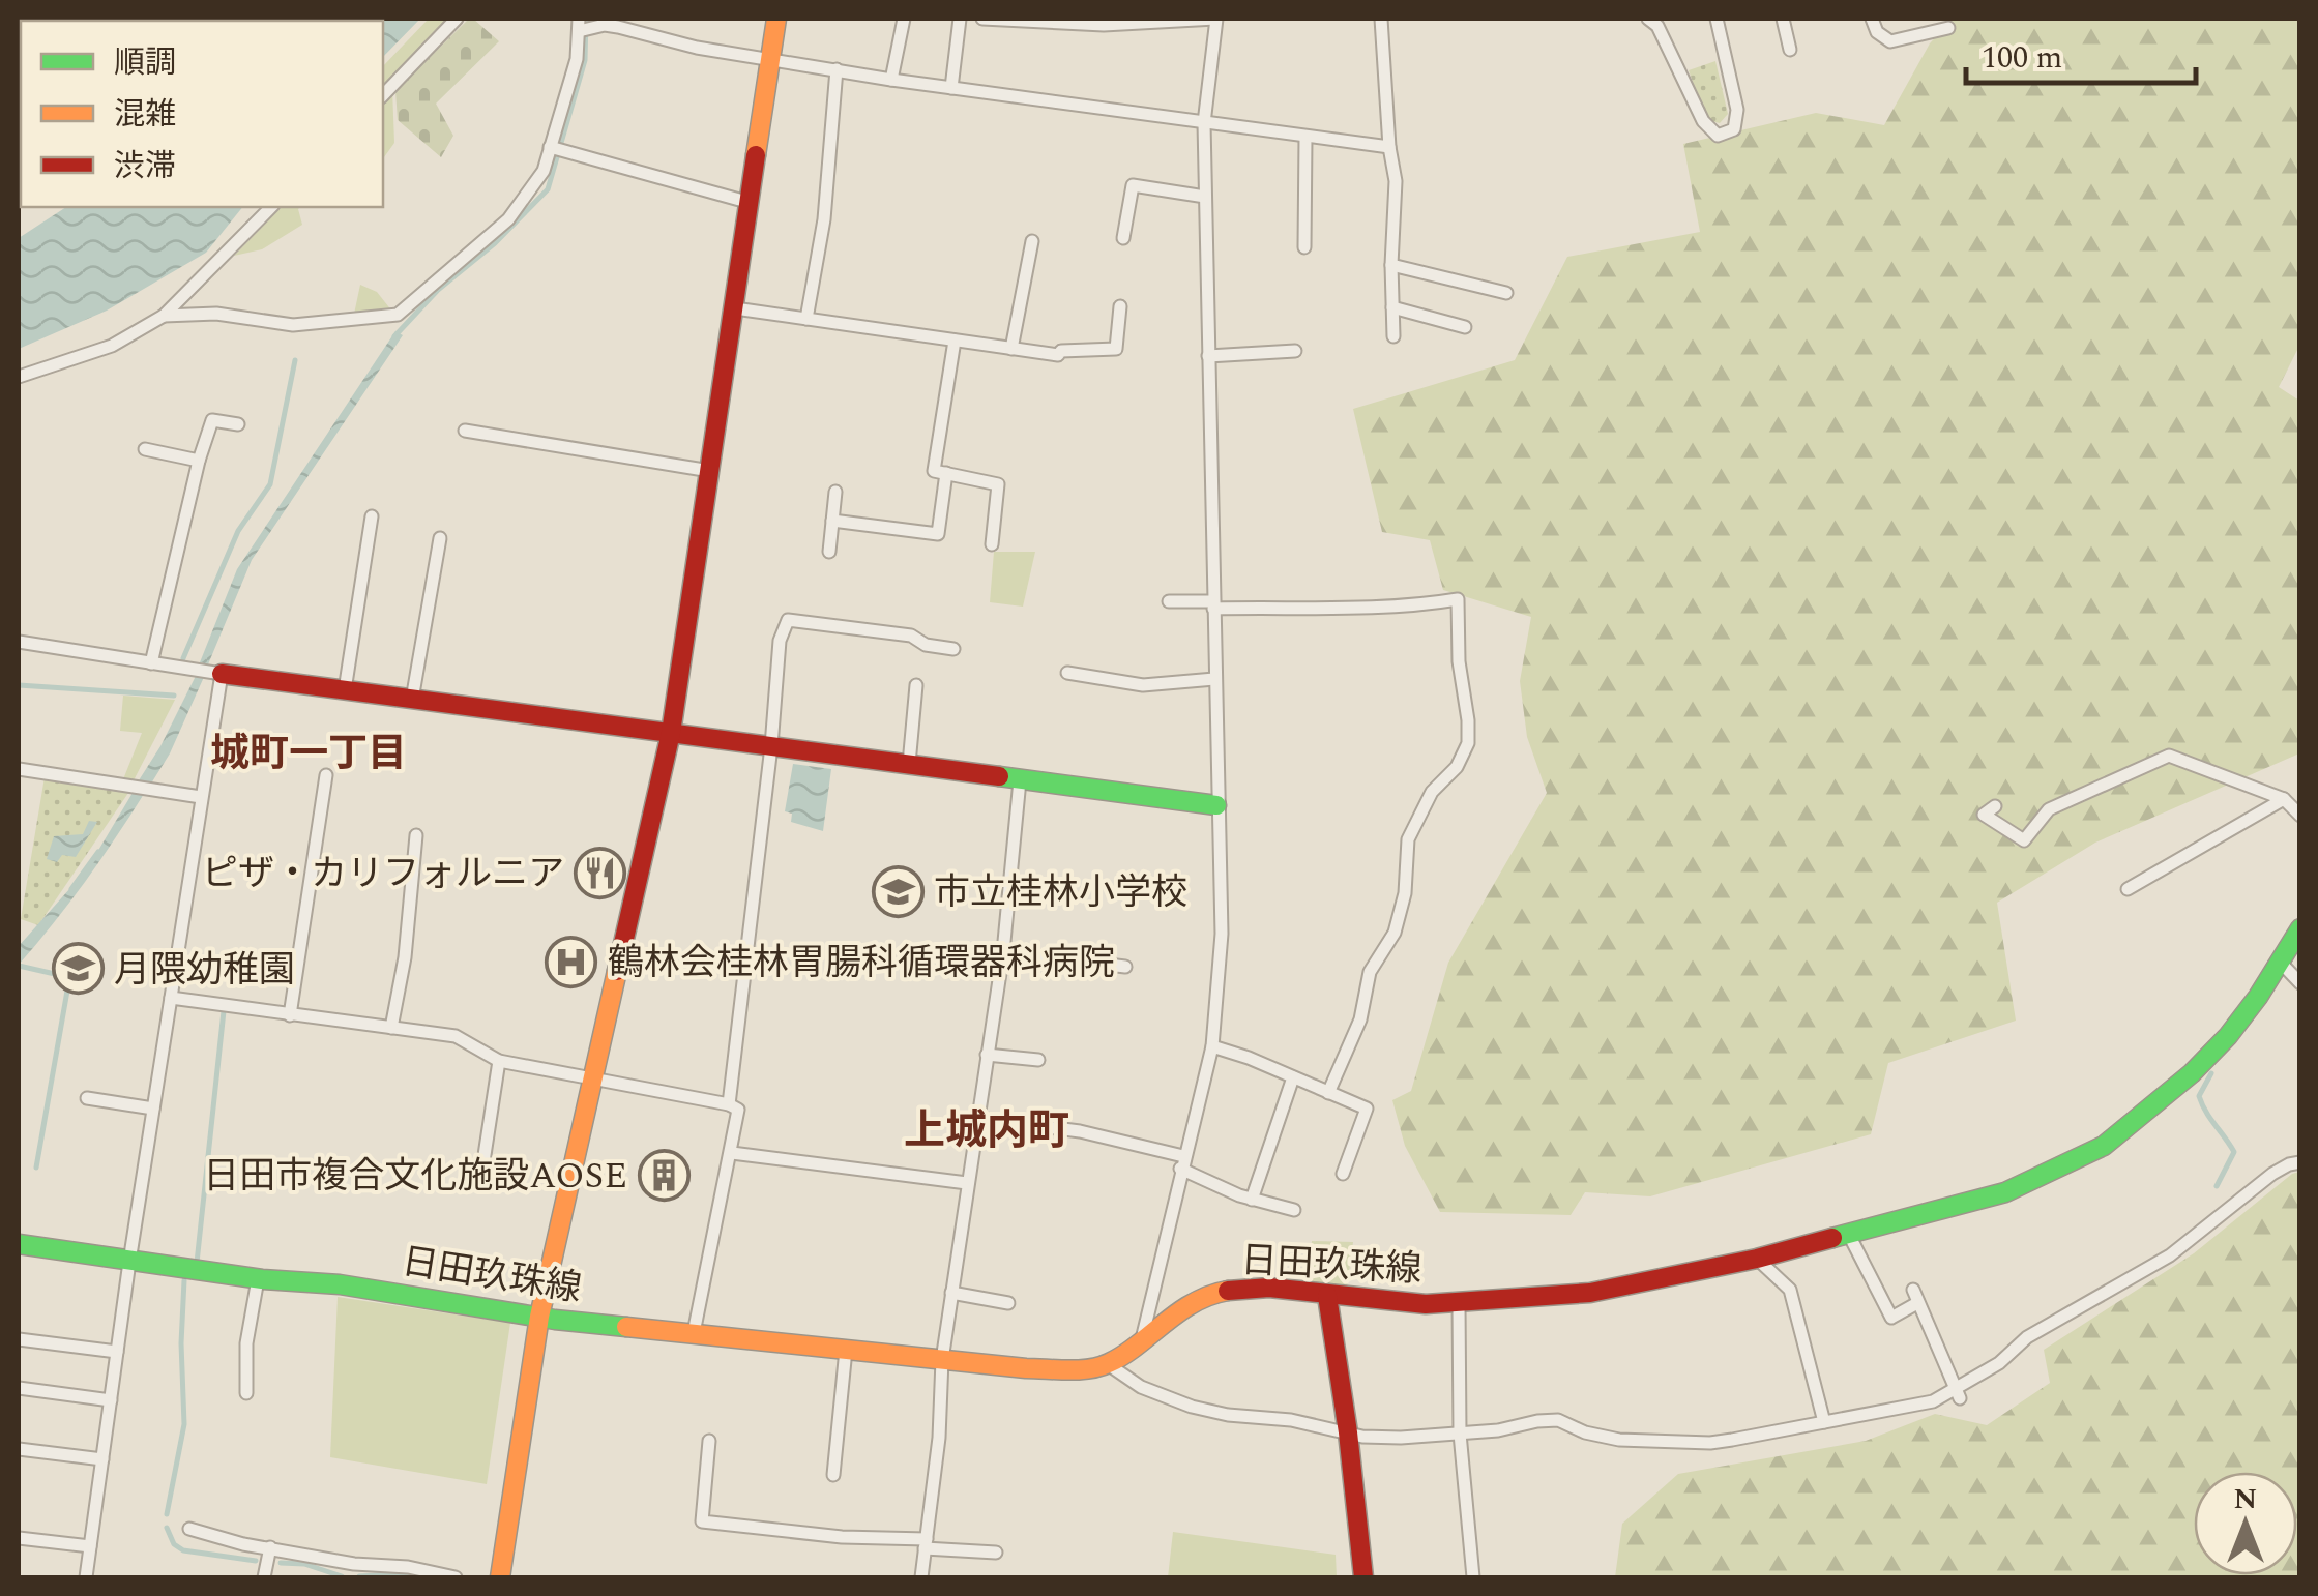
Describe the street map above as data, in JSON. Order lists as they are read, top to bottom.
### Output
{
  "streets": {
    "street": ["日田玖珠線"]
  },
  "districts": ["城町一丁目", "上城内町"],
  "places": {
    "restaurant": ["ピザ・カリフォルニア"],
    "school or university": ["市立桂林小学校", "月隈幼稚園"],
    "hospital": ["鶴林会桂林胃腸科循環器科病院"],
    "building": ["日田市複合文化施設AOSE"]
  },
  "legend": ["順調", "混雑", "渋滞"],
  "scale_bar": "100 m",
  "north": "top"
}
